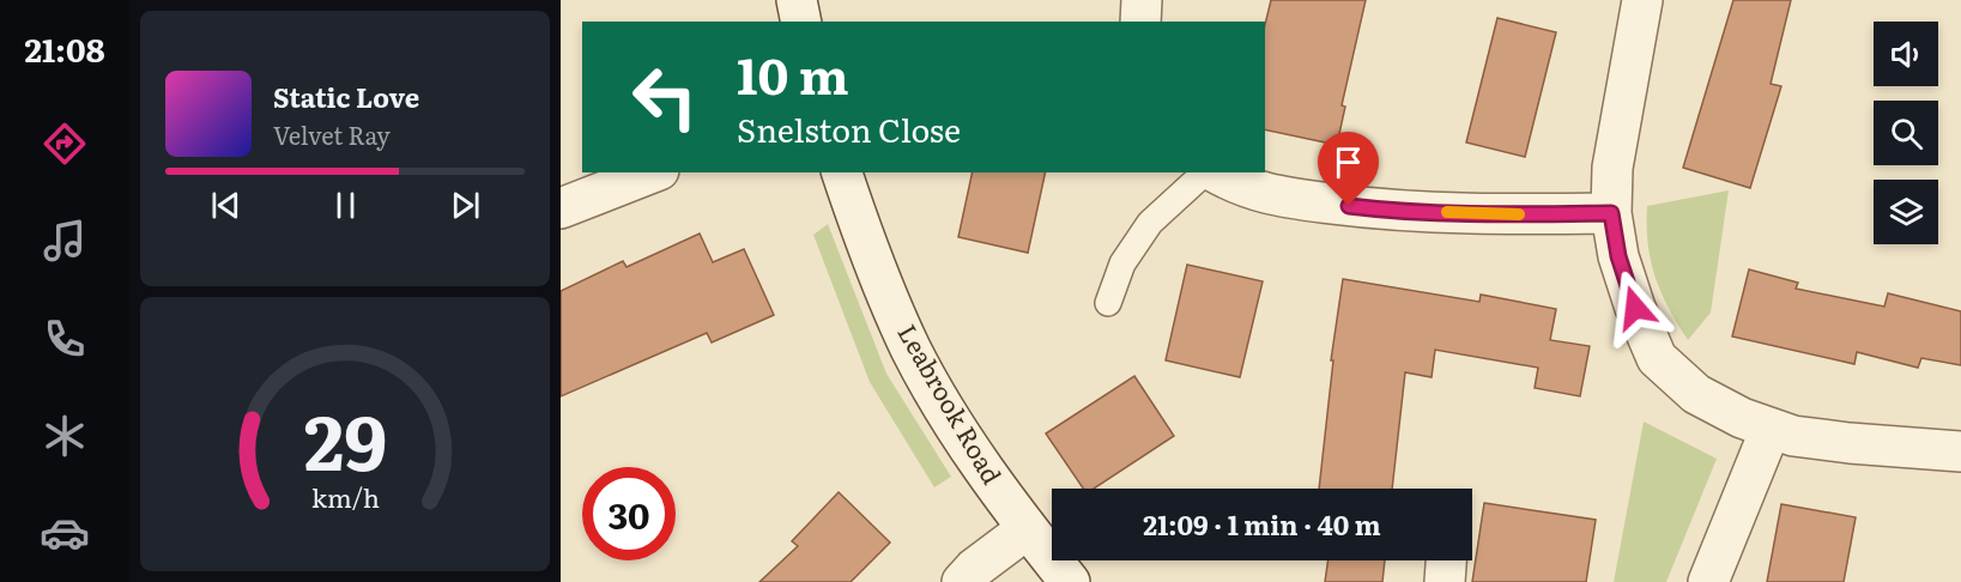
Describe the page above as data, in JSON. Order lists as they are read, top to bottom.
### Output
{
  "streets": {
    "street": ["Leabrook Road"]
  },
  "page": {
    "tabs": "21:08",
    "turn": ["10 m", "Snelston Close"],
    "song": ["Static Love", "Velvet Ray"],
    "limit": "30",
    "trip": "21:09 · 1 min · 40 m",
    "gauge": ["29", "km/h"]
  }
}
